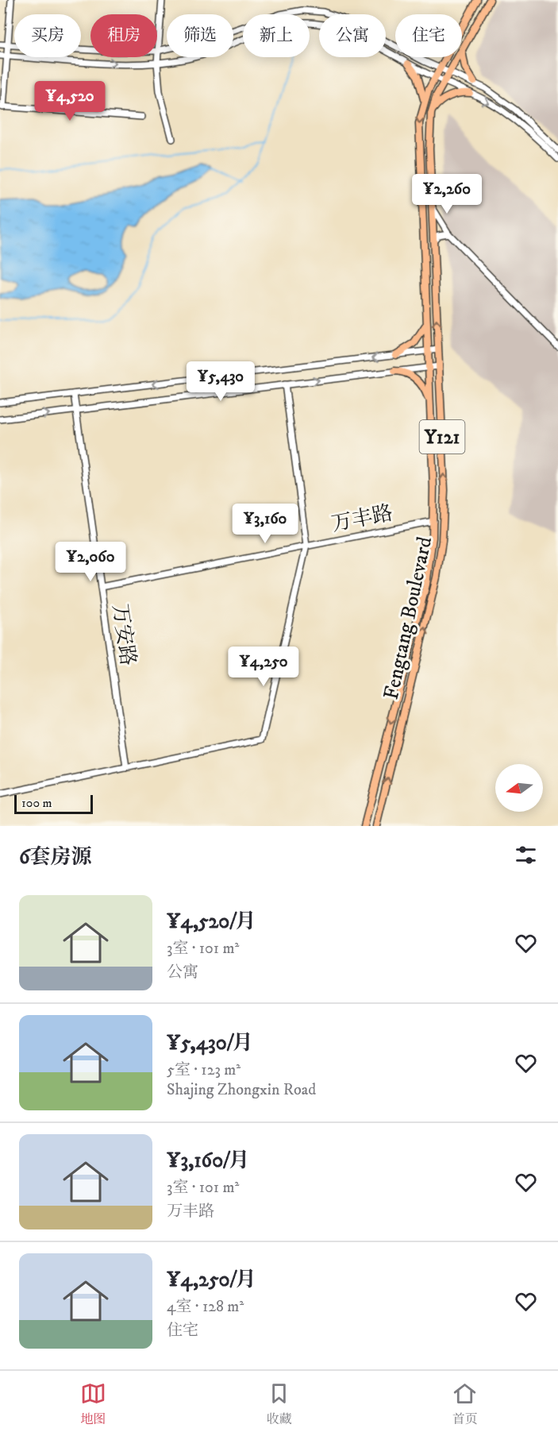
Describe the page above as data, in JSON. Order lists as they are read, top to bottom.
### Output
{
  "streets": {
    "main road": ["Y121", "Fengtang Boulevard"],
    "street": ["万丰路", "万安路"]
  },
  "crossings": [
    ["万丰路", "Fengtang Boulevard"],
    ["万丰路", "万安路"]
  ],
  "scale_bar": "100 m",
  "north": "left",
  "page": {
    "chip": [
      "买房",
      "租房",
      "筛选",
      "新上",
      "公寓",
      "住宅"
    ],
    "price": [
      "¥4,520",
      "¥2,260",
      "¥5,430",
      "¥3,160",
      "¥2,060",
      "¥4,250"
    ],
    "scale": "100 m",
    "heading": "6套房源",
    "list": [
      {
        "name": "¥4,520/月",
        "note": "3室 · 101 m² · 公寓"
      },
      {
        "name": "¥5,430/月",
        "note": "5室 · 123 m² · Shajing Zhongxin Road"
      },
      {
        "name": "¥3,160/月",
        "note": "3室 · 101 m² · 万丰路"
      },
      {
        "name": "¥4,250/月",
        "note": "4室 · 128 m² · 住宅"
      }
    ],
    "tabs": ["地图", "收藏", "首页"]
  }
}
